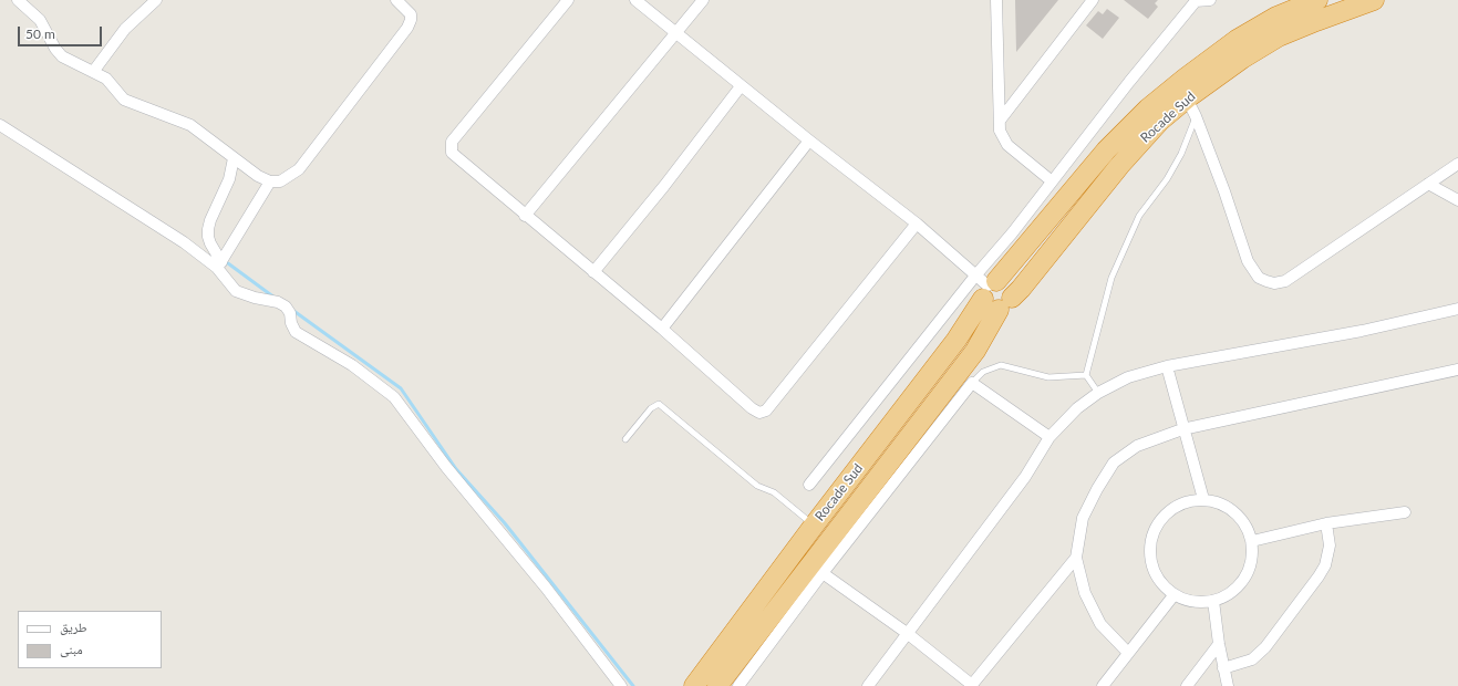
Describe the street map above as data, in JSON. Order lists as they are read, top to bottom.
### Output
{
  "streets": {
    "highway": ["Rocade Sud"]
  },
  "legend": ["طريق", "مبنى"],
  "scale_bar": "50 m"
}
